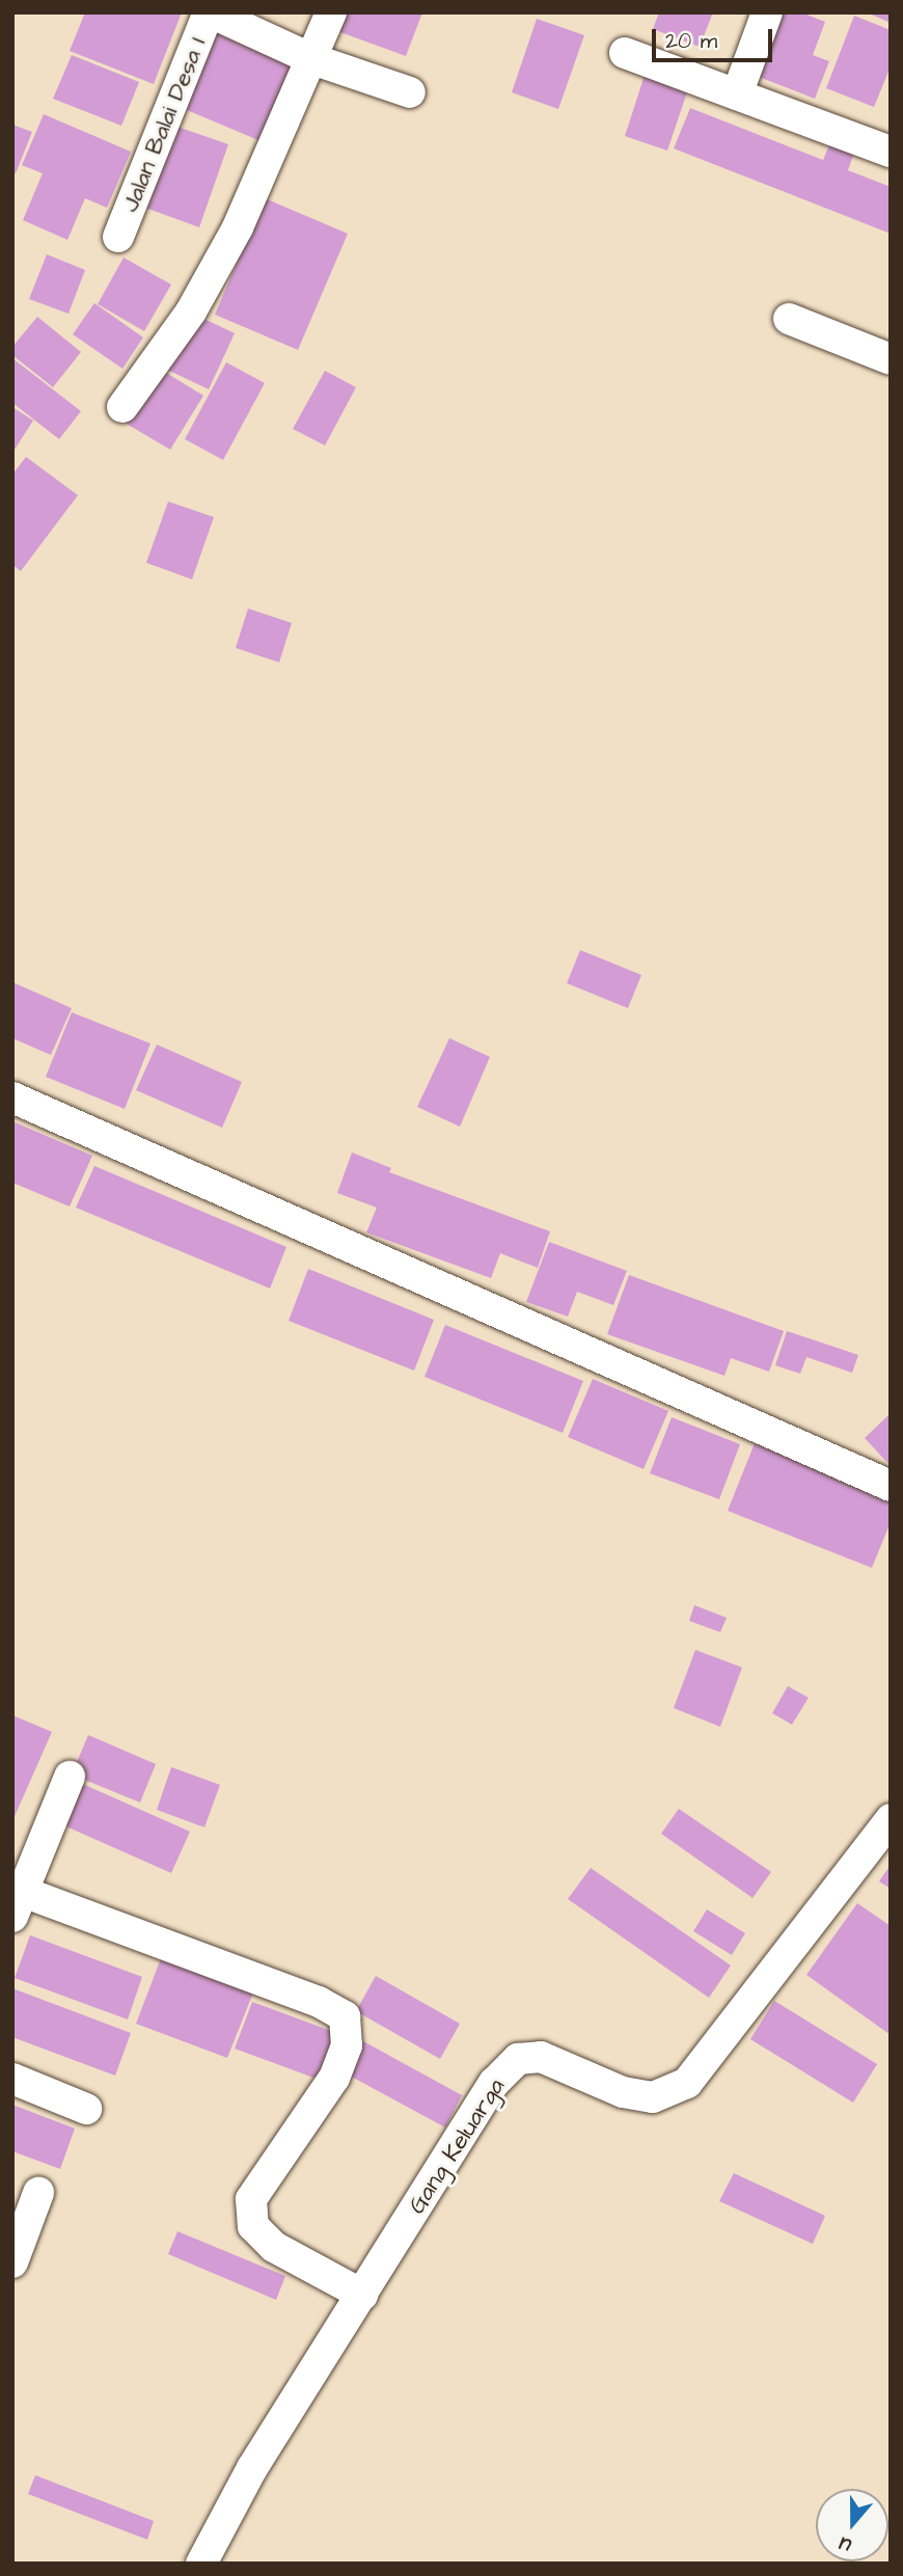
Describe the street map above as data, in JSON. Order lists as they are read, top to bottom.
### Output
{
  "streets": {
    "street": ["Jalan Balai Desa I", "Gang Keluarga"]
  },
  "scale_bar": "20 m",
  "north": "bottom"
}
